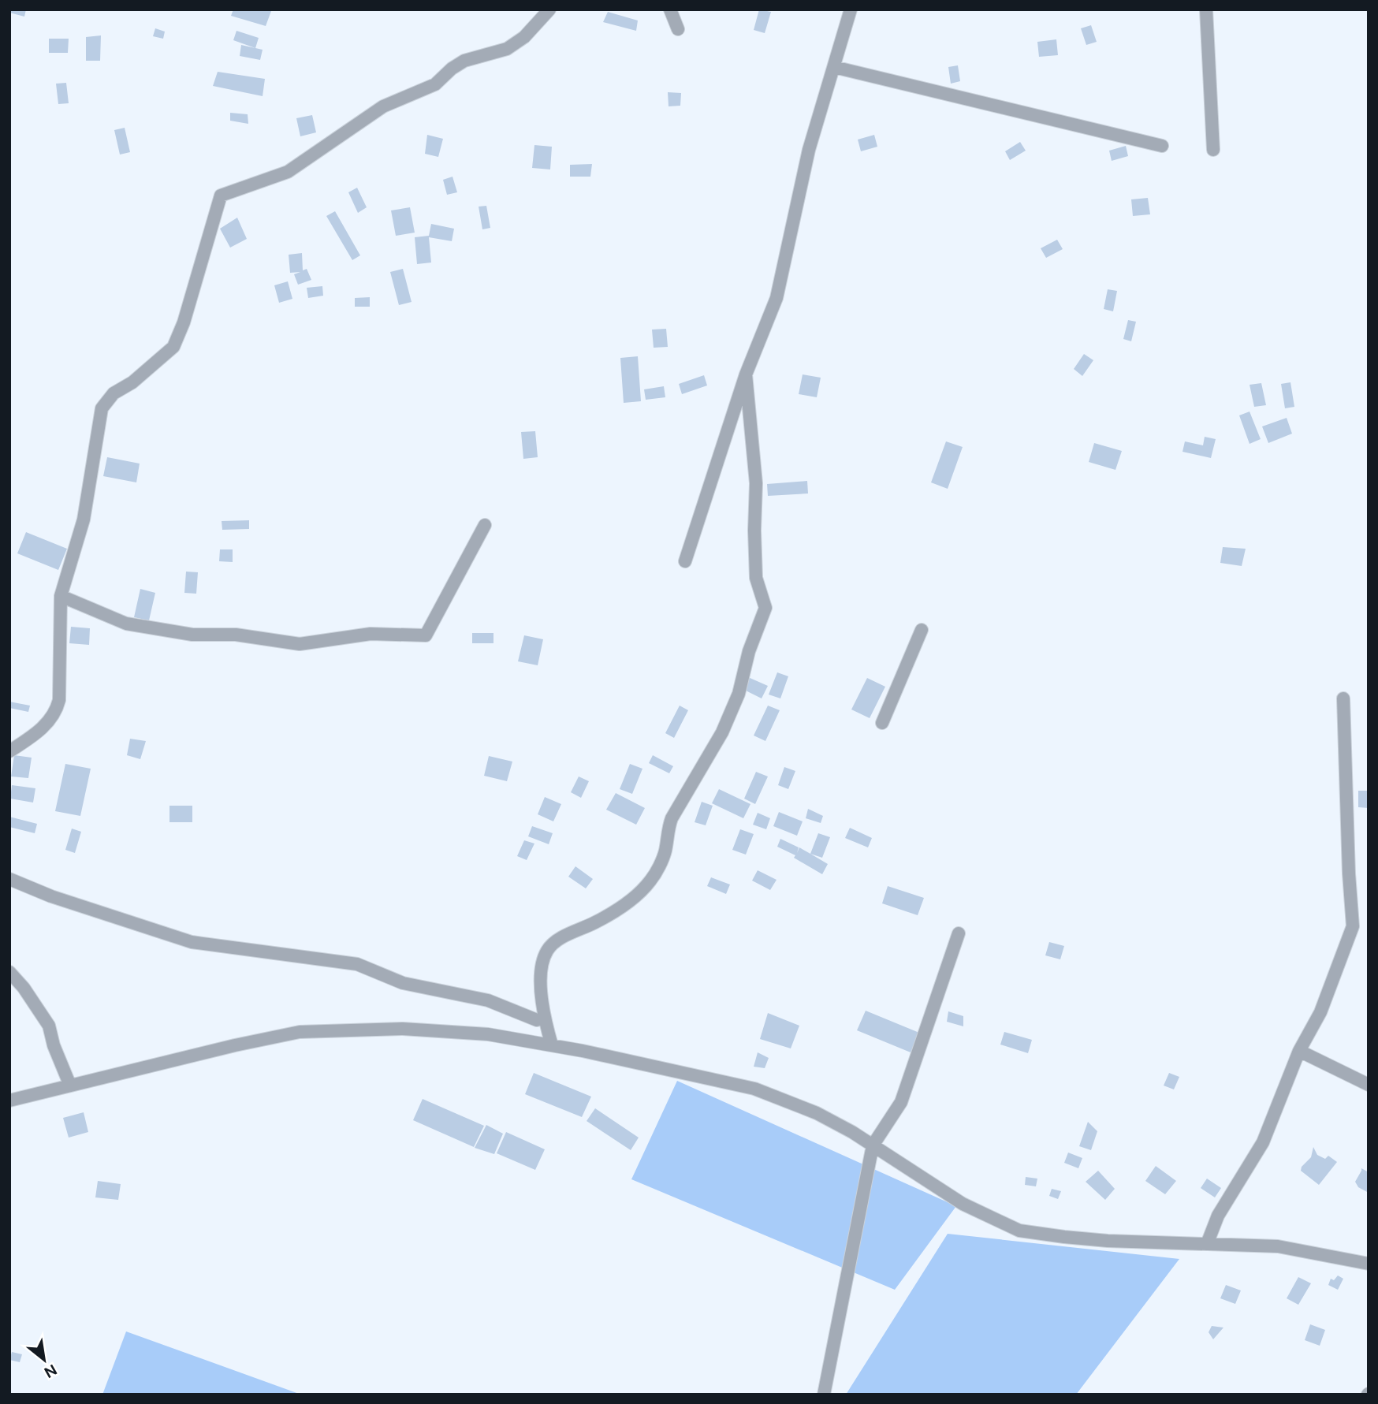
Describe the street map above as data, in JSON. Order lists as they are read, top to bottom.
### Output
{
  "north": "bottom right"
}
